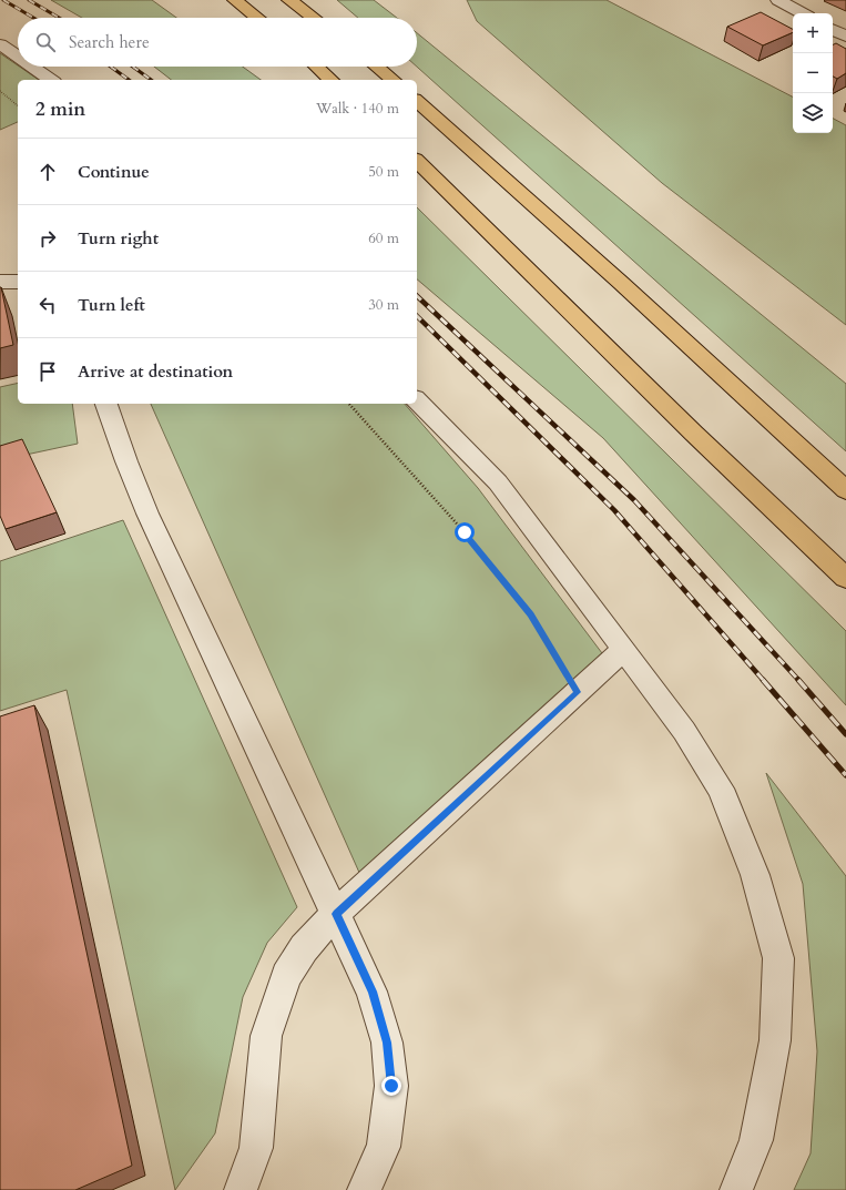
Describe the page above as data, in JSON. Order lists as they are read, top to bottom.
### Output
{
  "page": {
    "map_buttons": ["+", "−"],
    "search": "Search here",
    "heading": ["2 min", "Walk · 140 m"],
    "list": [
      ["Continue", "50 m"],
      ["Turn right", "60 m"],
      ["Turn left", "30 m"],
      "Arrive at destination"
    ]
  }
}
